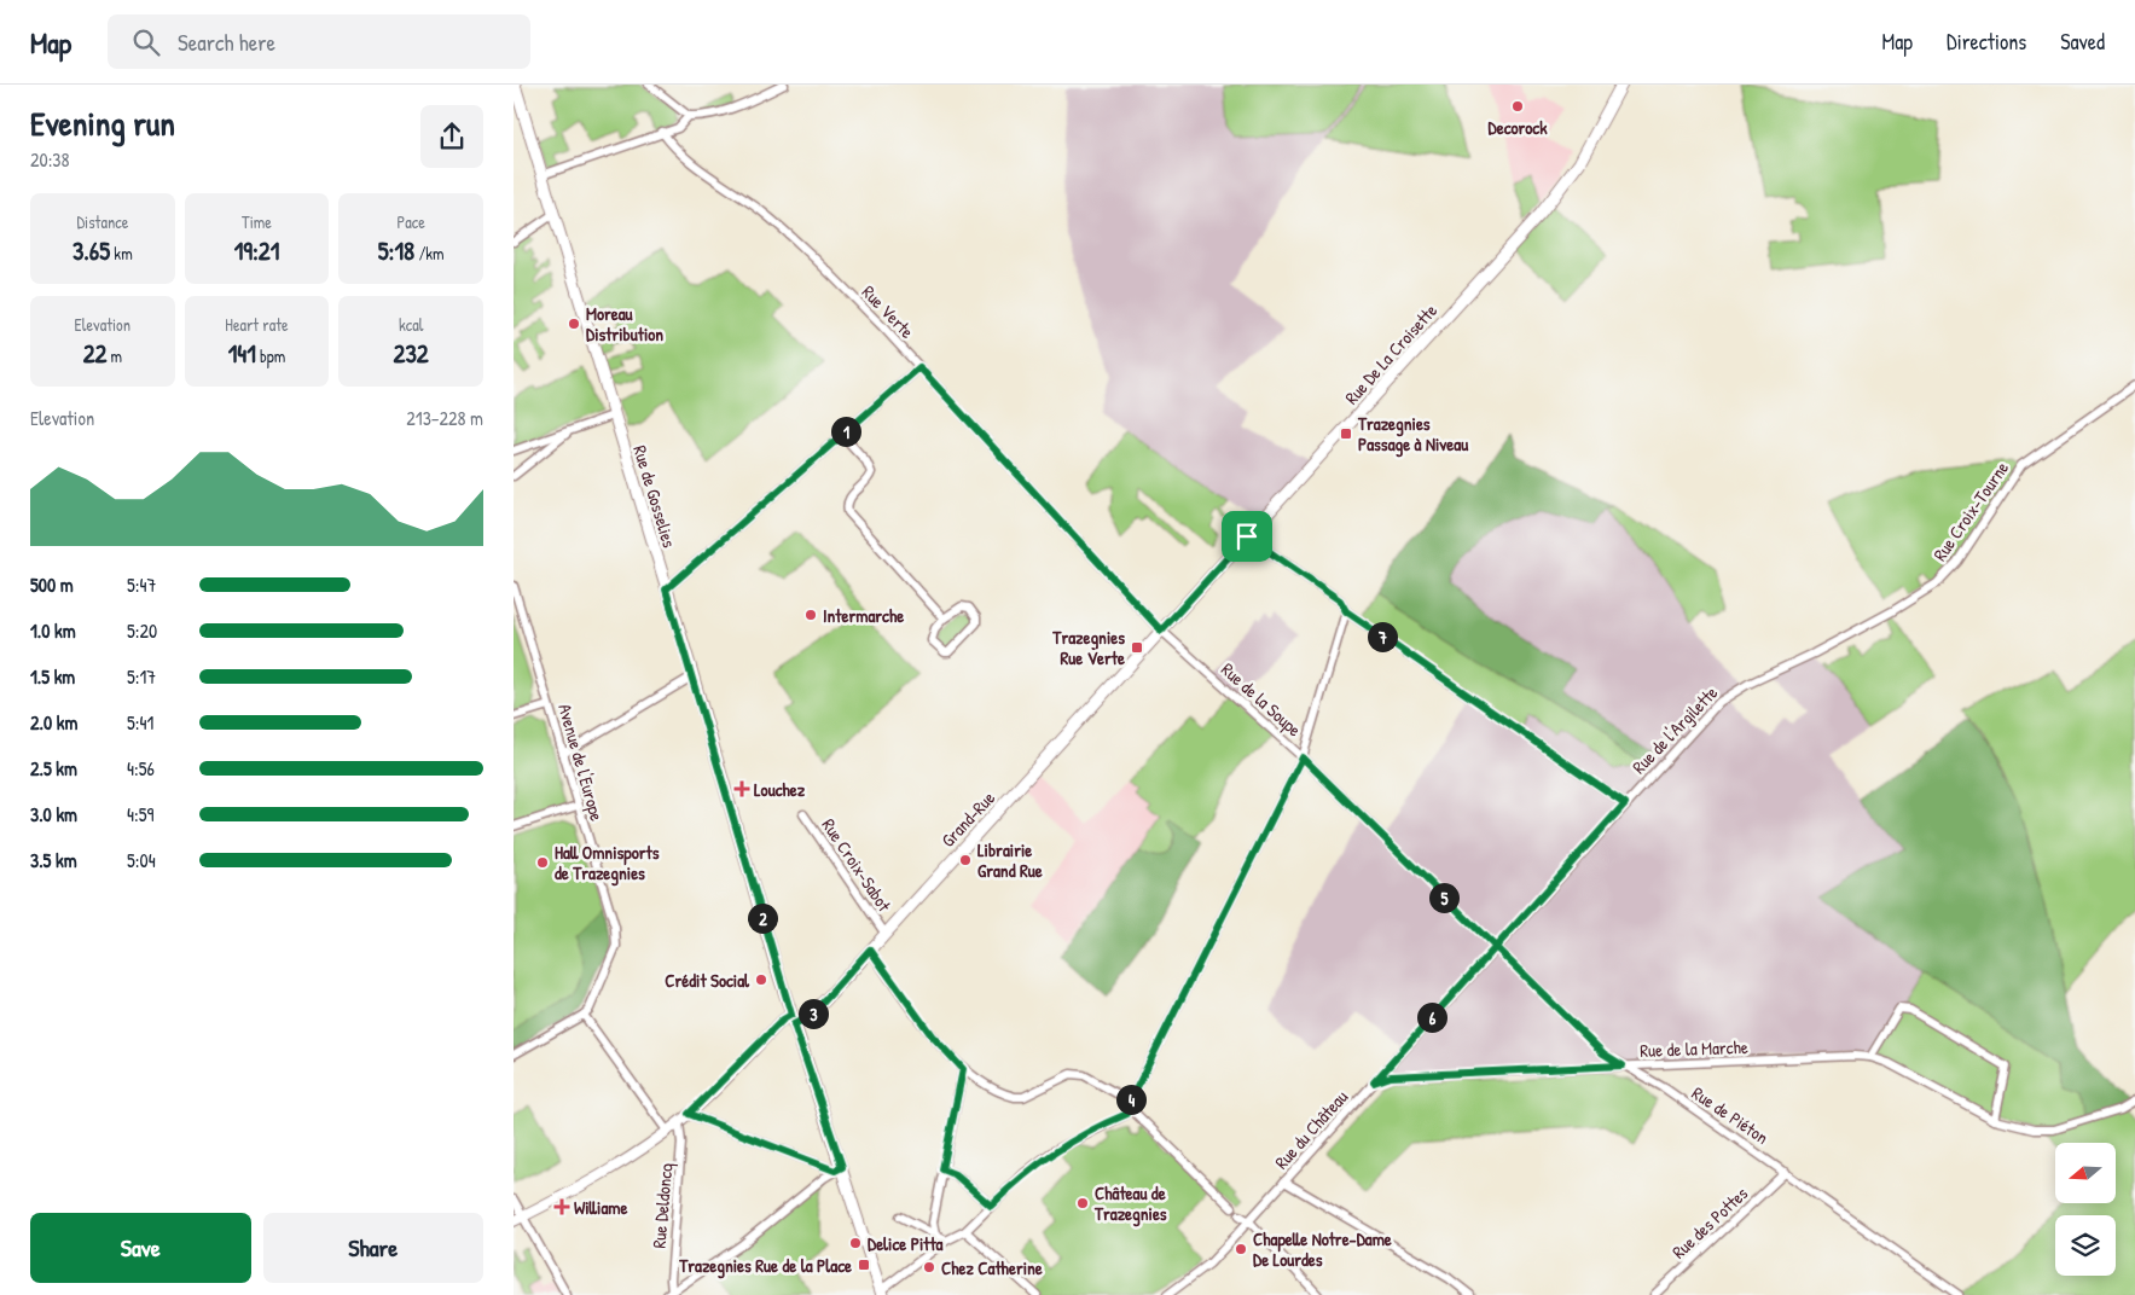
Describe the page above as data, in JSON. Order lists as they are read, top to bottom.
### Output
{
  "streets": {
    "main road": ["Rue De La Croisette", "Rue de Gosselies", "Grand-Rue"],
    "street": [
      "Rue Verte",
      "Rue Croix-Tourne",
      "Rue de la Soupe",
      "Rue de l'Argilette",
      "Avenue de l'Europe",
      "Rue Croix-Sabot",
      "Rue de la Marche",
      "Rue de Piéton",
      "Rue du Château",
      "Rue Deldoncq",
      "Rue des Pottes"
    ]
  },
  "crossings": [
    ["Rue Verte", "Rue De La Croisette"],
    ["Rue Verte", "Rue de la Soupe"],
    ["Rue Verte", "Grand-Rue"],
    ["Rue De La Croisette", "Rue de la Soupe"],
    ["Rue De La Croisette", "Grand-Rue"],
    ["Rue de Gosselies", "Grand-Rue"],
    ["Rue Croix-Tourne", "Rue de l'Argilette"],
    ["Rue de la Soupe", "Rue de l'Argilette"],
    ["Rue de la Soupe", "Grand-Rue"],
    ["Rue de la Soupe", "Rue de Piéton"],
    ["Rue de la Soupe", "Rue du Château"],
    ["Rue de l'Argilette", "Rue de Piéton"],
    ["Rue de l'Argilette", "Rue du Château"],
    ["Grand-Rue", "Rue Croix-Sabot"],
    ["Rue de la Marche", "Rue de Piéton"],
    ["Rue de la Marche", "Rue du Château"],
    ["Rue de Piéton", "Rue du Château"],
    ["Rue de Piéton", "Rue des Pottes"]
  ],
  "places": {
    "other": [
      "Decorock",
      "Moreau Distribution",
      "Intermarche",
      "Librairie Grand Rue",
      "Hall Omnisports de Trazegnies",
      "Crédit Social",
      "Château de Trazegnies",
      "Delice Pitta",
      "Chapelle Notre-Dame De Lourdes",
      "Chez Catherine"
    ],
    "transit": ["Trazegnies Passage à Niveau", "Trazegnies Rue Verte", "Trazegnies Rue de la Place"],
    "health": ["Louchez", "Williame"]
  },
  "north": "left",
  "page": {
    "header": "Map",
    "search": "Search here",
    "nav": ["Map", "Directions", "Saved"],
    "heading": ["Evening run", "20:38"],
    "stats": [
      ["Distance", "3.65 km"],
      ["Time", "19:21"],
      ["Pace", "5:18 /km"],
      ["Elevation", "22 m"],
      ["Heart rate", "141 bpm"],
      ["kcal", "232"]
    ],
    "chart": ["Elevation", "213–228 m"],
    "pins": [
      "1",
      "7",
      "5",
      "2",
      "3",
      "6",
      "4"
    ],
    "list": [
      {
        "name": "500 m",
        "note": "5:47"
      },
      {
        "name": "1.0 km",
        "note": "5:20"
      },
      {
        "name": "1.5 km",
        "note": "5:17"
      },
      {
        "name": "2.0 km",
        "note": "5:41"
      },
      {
        "name": "2.5 km",
        "note": "4:56"
      },
      {
        "name": "3.0 km",
        "note": "4:59"
      },
      {
        "name": "3.5 km",
        "note": "5:04"
      }
    ],
    "buttons": ["Save", "Share"]
  }
}
